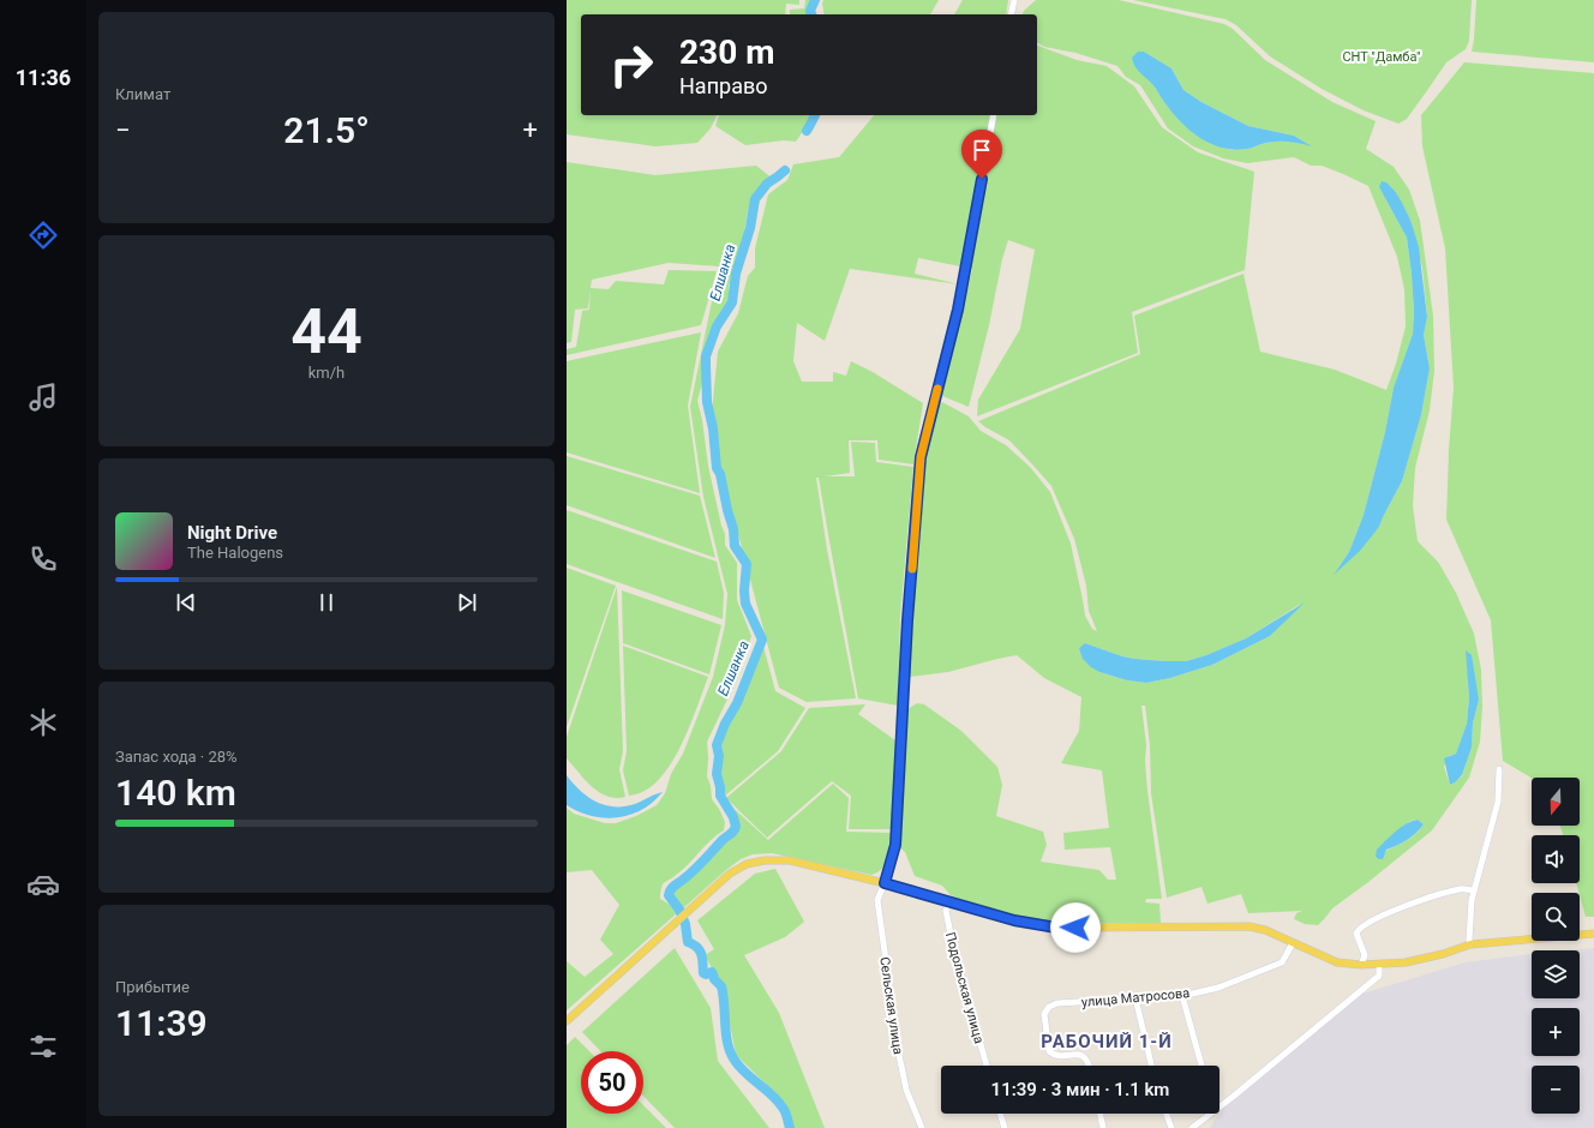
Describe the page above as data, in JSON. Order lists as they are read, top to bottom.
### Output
{
  "streets": {
    "street": ["Подольская улица", "улица Матросова", "Сельская улица"]
  },
  "districts": ["РАБОЧИЙ 1‑Й"],
  "water": ["Елшанка"],
  "parks": ["СНТ \"Дамба\""],
  "north": "bottom",
  "page": {
    "tabs": "11:36",
    "tile": [
      "Климат",
      ["44", "km/h"],
      ["Запас хода · 28%", "140 km"],
      ["Прибытие", "11:39"]
    ],
    "turn": ["230 m", "Направо"],
    "heat": ["−", "21.5°", "+"],
    "song": ["Night Drive", "The Halogens"],
    "map_buttons": ["+", "−"],
    "limit": "50",
    "trip": "11:39 · 3 мин · 1.1 km"
  }
}
